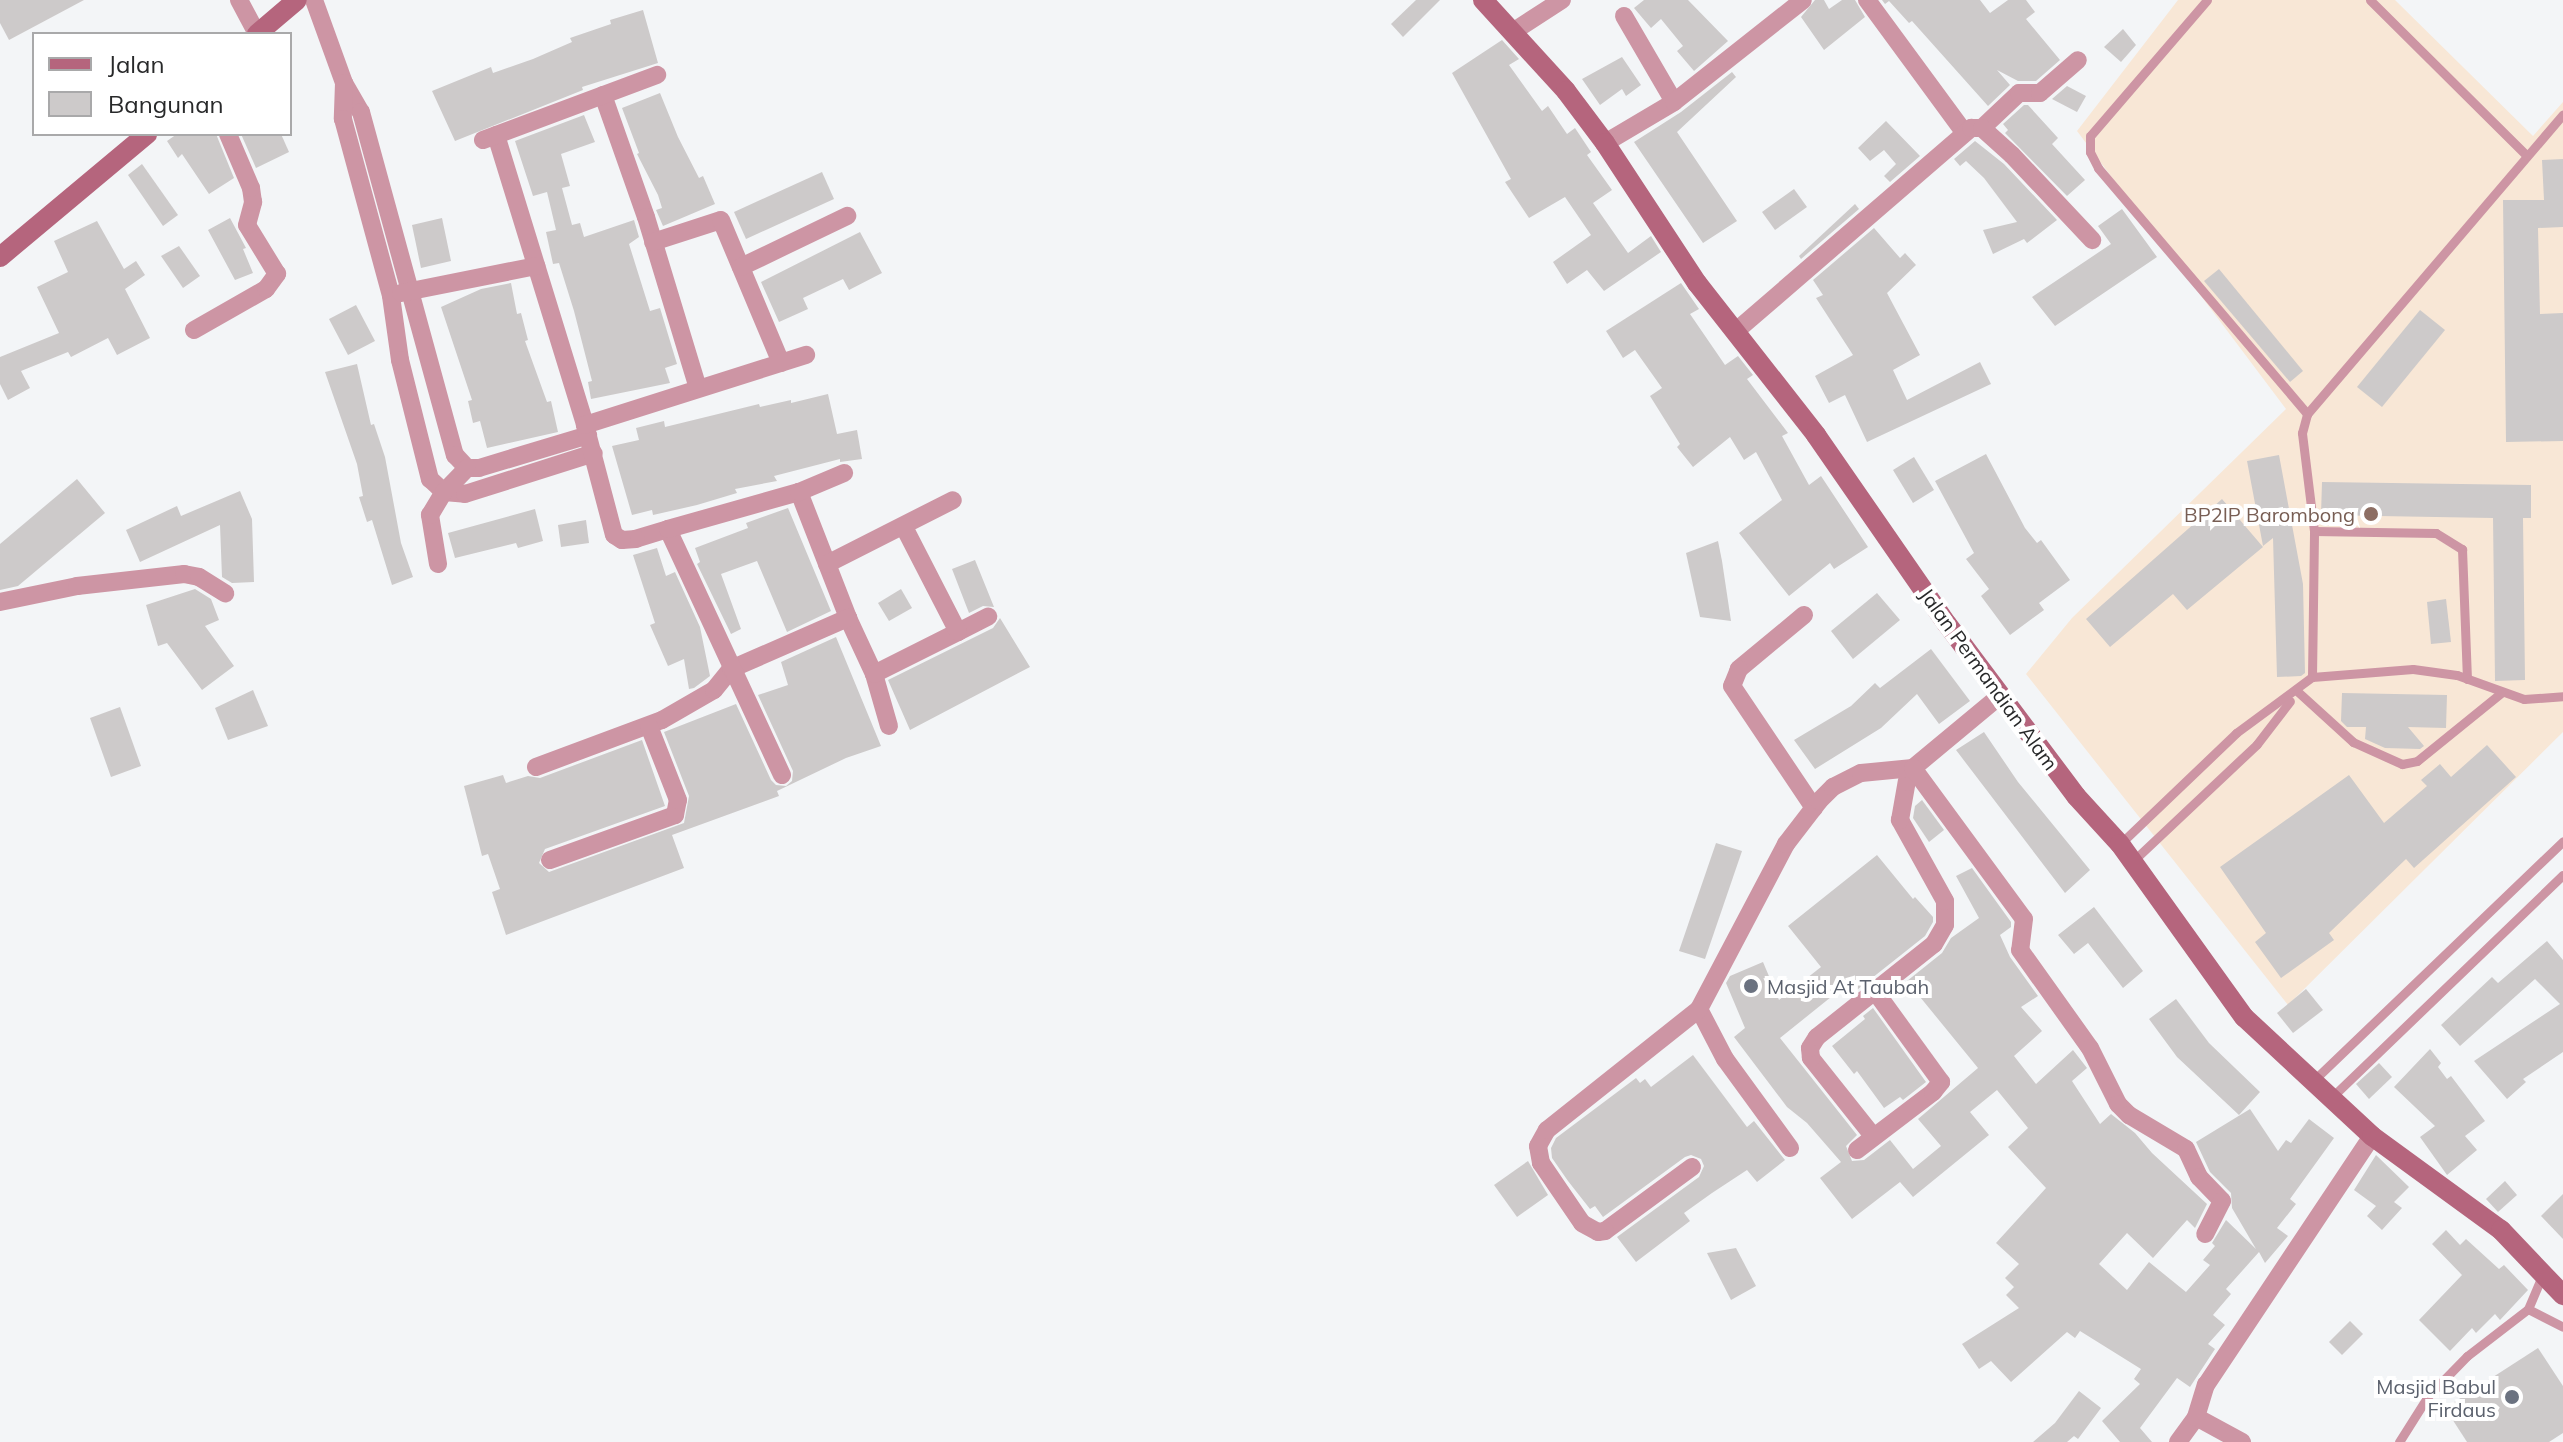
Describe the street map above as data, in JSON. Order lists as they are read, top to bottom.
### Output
{
  "streets": {
    "main road": ["Jalan Permandian Alam"]
  },
  "places": ["BP2IP Barombong", "Masjid At Taubah", "Masjid Babul Firdaus"],
  "legend": ["Jalan", "Bangunan"]
}
